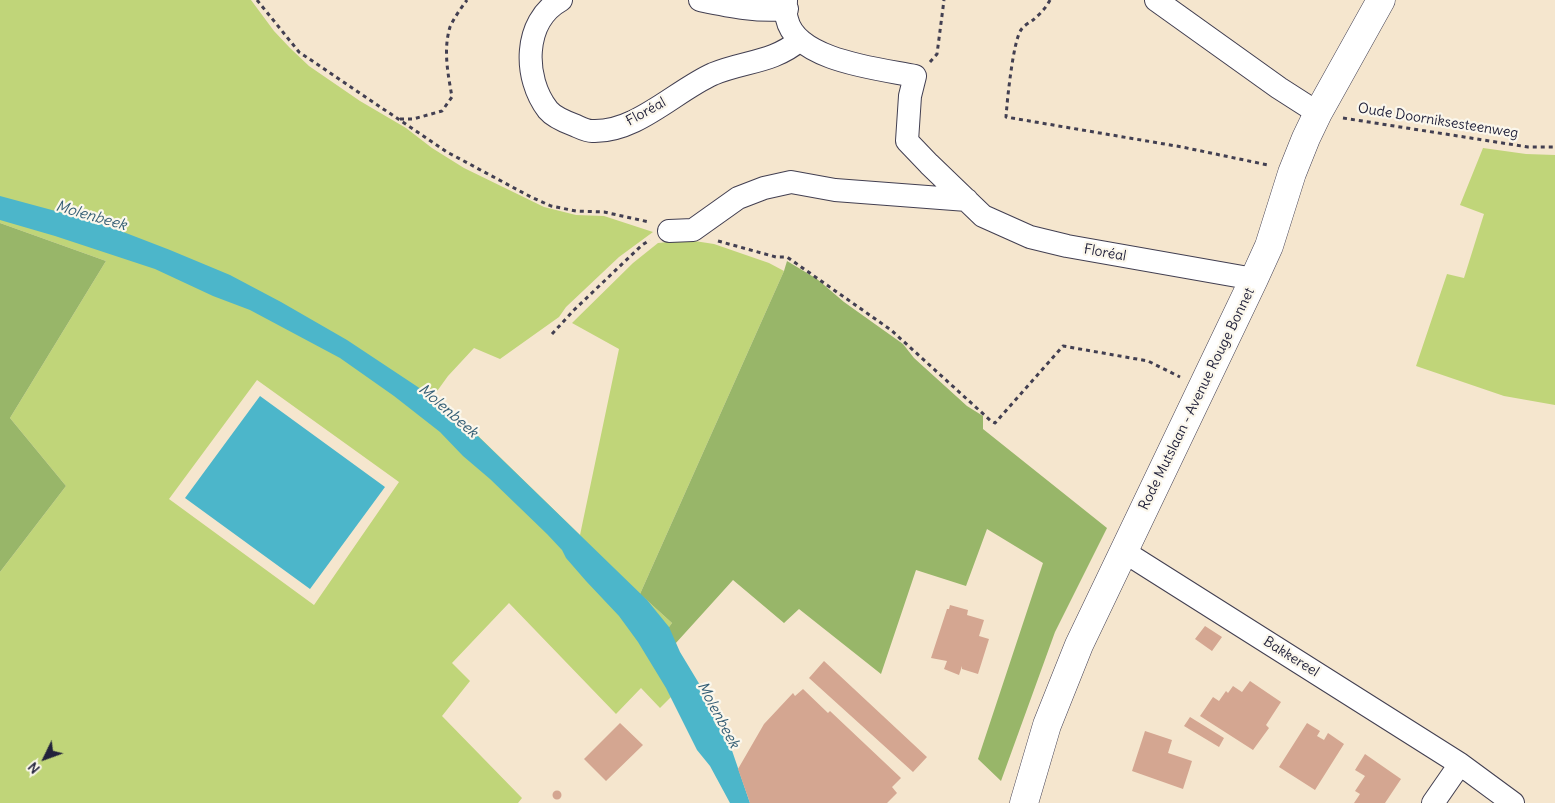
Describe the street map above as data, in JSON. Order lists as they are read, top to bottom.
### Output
{
  "streets": {
    "street": ["Floréal", "Rode Mutslaan - Avenue Rouge Bonnet", "Bakkereel"],
    "path": ["Oude Doorniksesteenweg"]
  },
  "crossings": [
    ["Floréal", "Rode Mutslaan - Avenue Rouge Bonnet"],
    ["Oude Doorniksesteenweg", "Rode Mutslaan - Avenue Rouge Bonnet"],
    ["Rode Mutslaan - Avenue Rouge Bonnet", "Bakkereel"]
  ],
  "water": ["Molenbeek"],
  "north": "bottom left"
}
